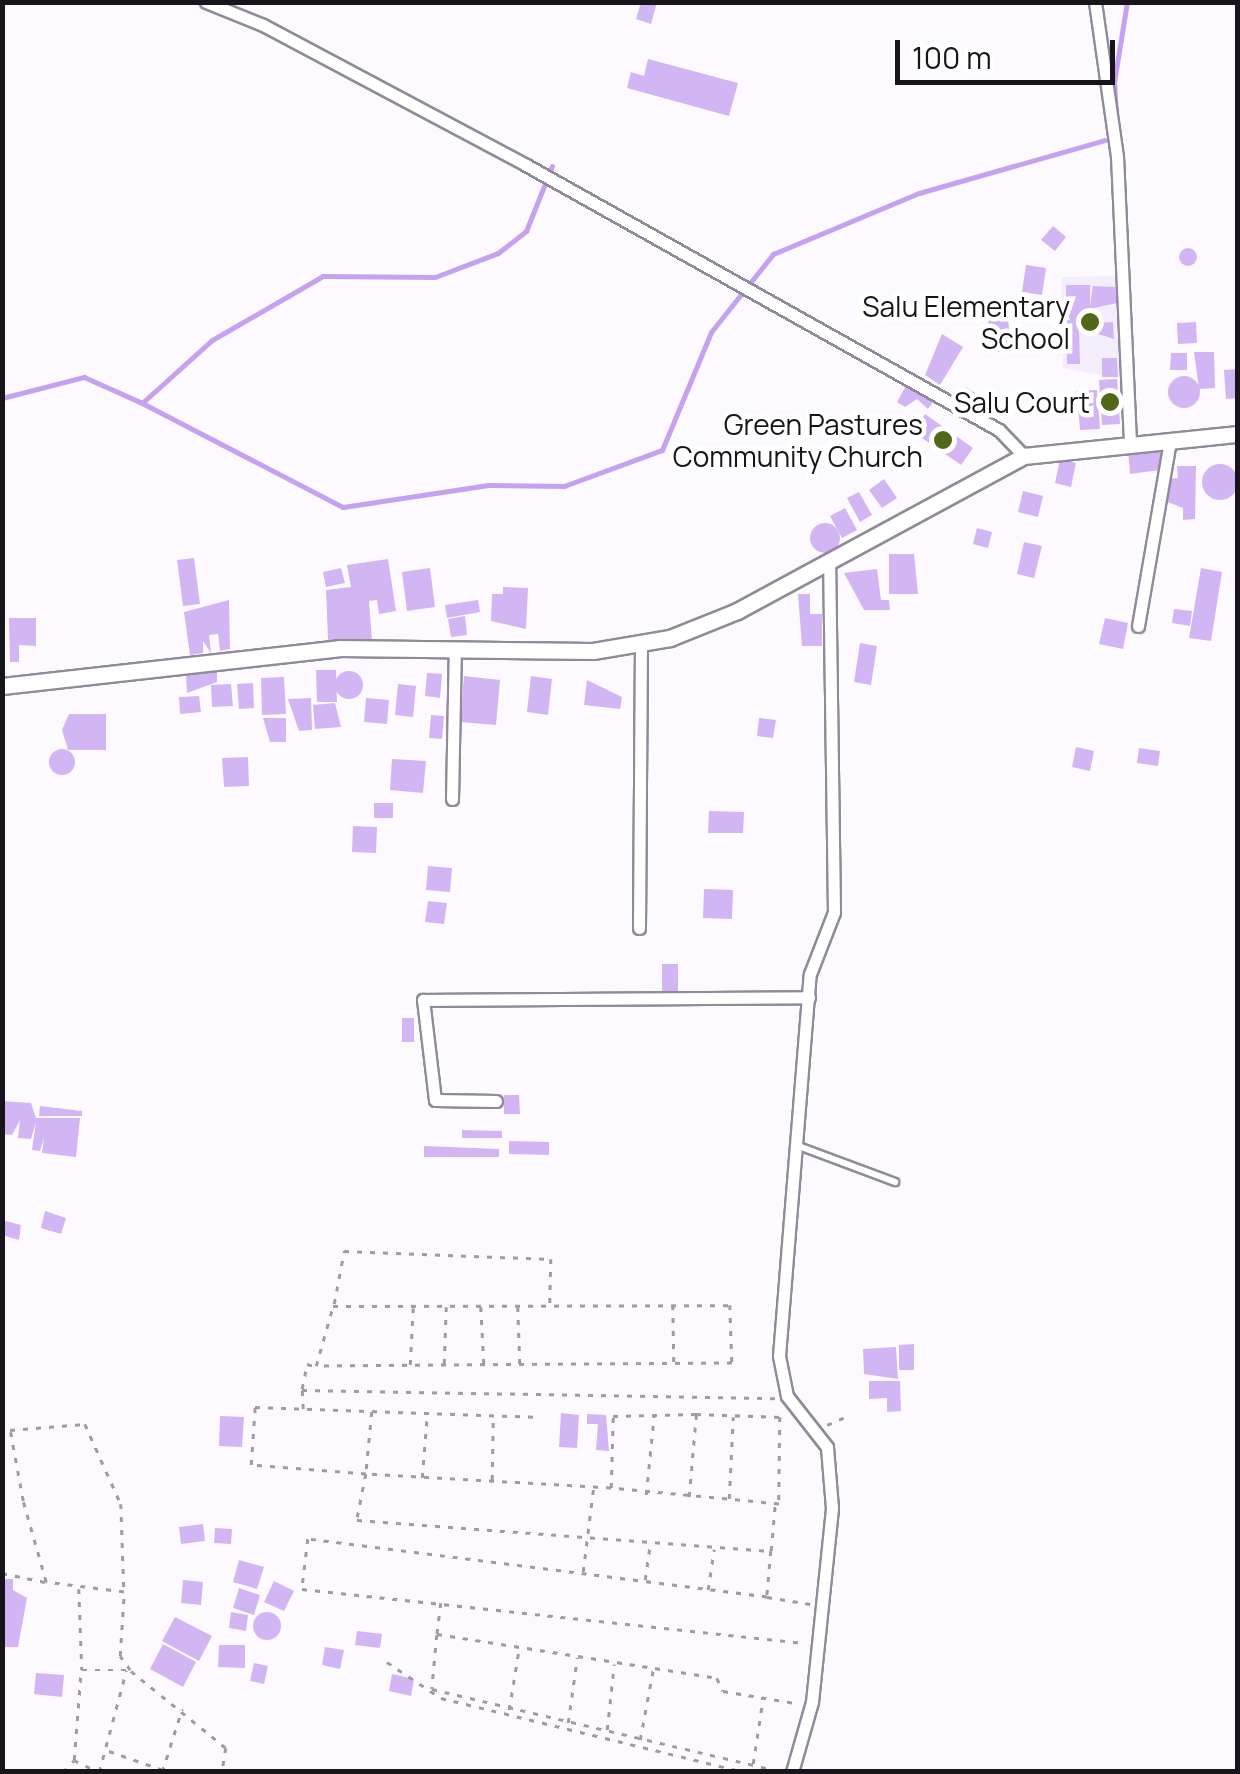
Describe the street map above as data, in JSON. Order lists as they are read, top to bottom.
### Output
{
  "places": ["Salu Elementary School", "Salu Court", "Green Pastures Community Church"],
  "scale_bar": "100 m"
}
